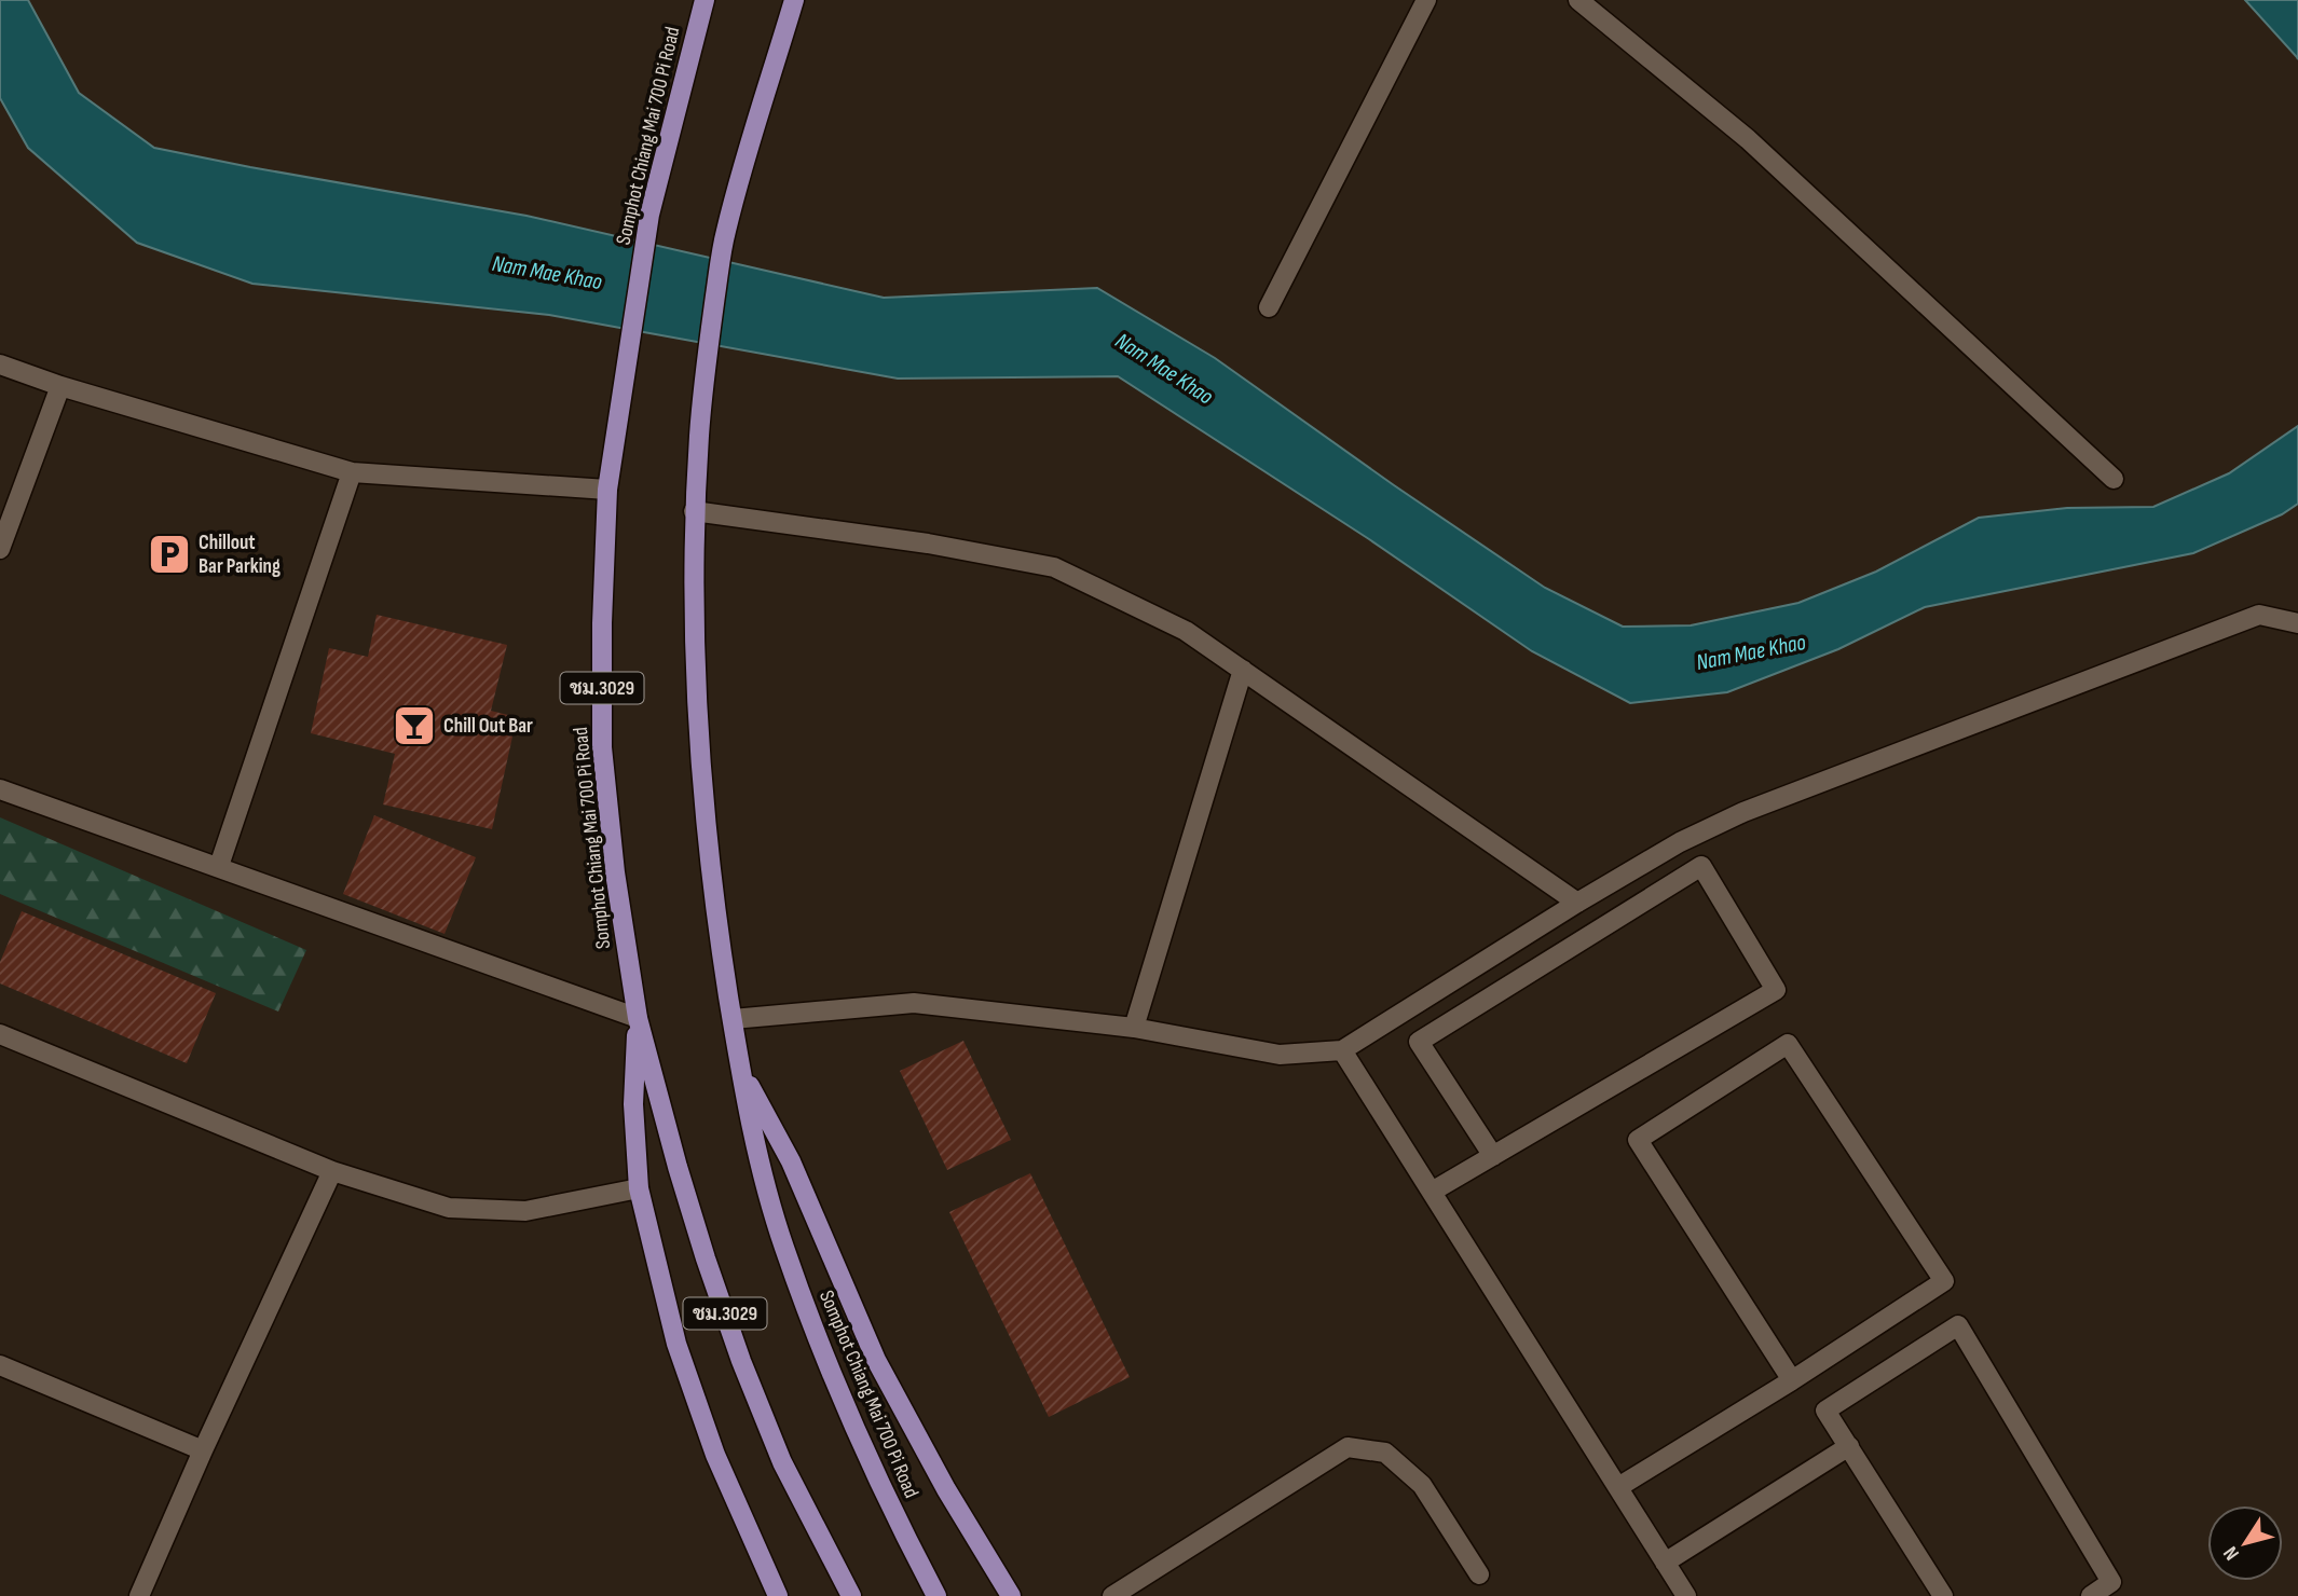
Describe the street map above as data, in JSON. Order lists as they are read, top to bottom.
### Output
{
  "streets": {
    "main road": ["Somphot Chiang Mai 700 Pi Road", "ชม.3029"]
  },
  "water": ["Nam Mae Khao"],
  "places": {
    "parking": ["Chillout Bar Parking"],
    "bar": ["Chill Out Bar"]
  },
  "north": "bottom left"
}
